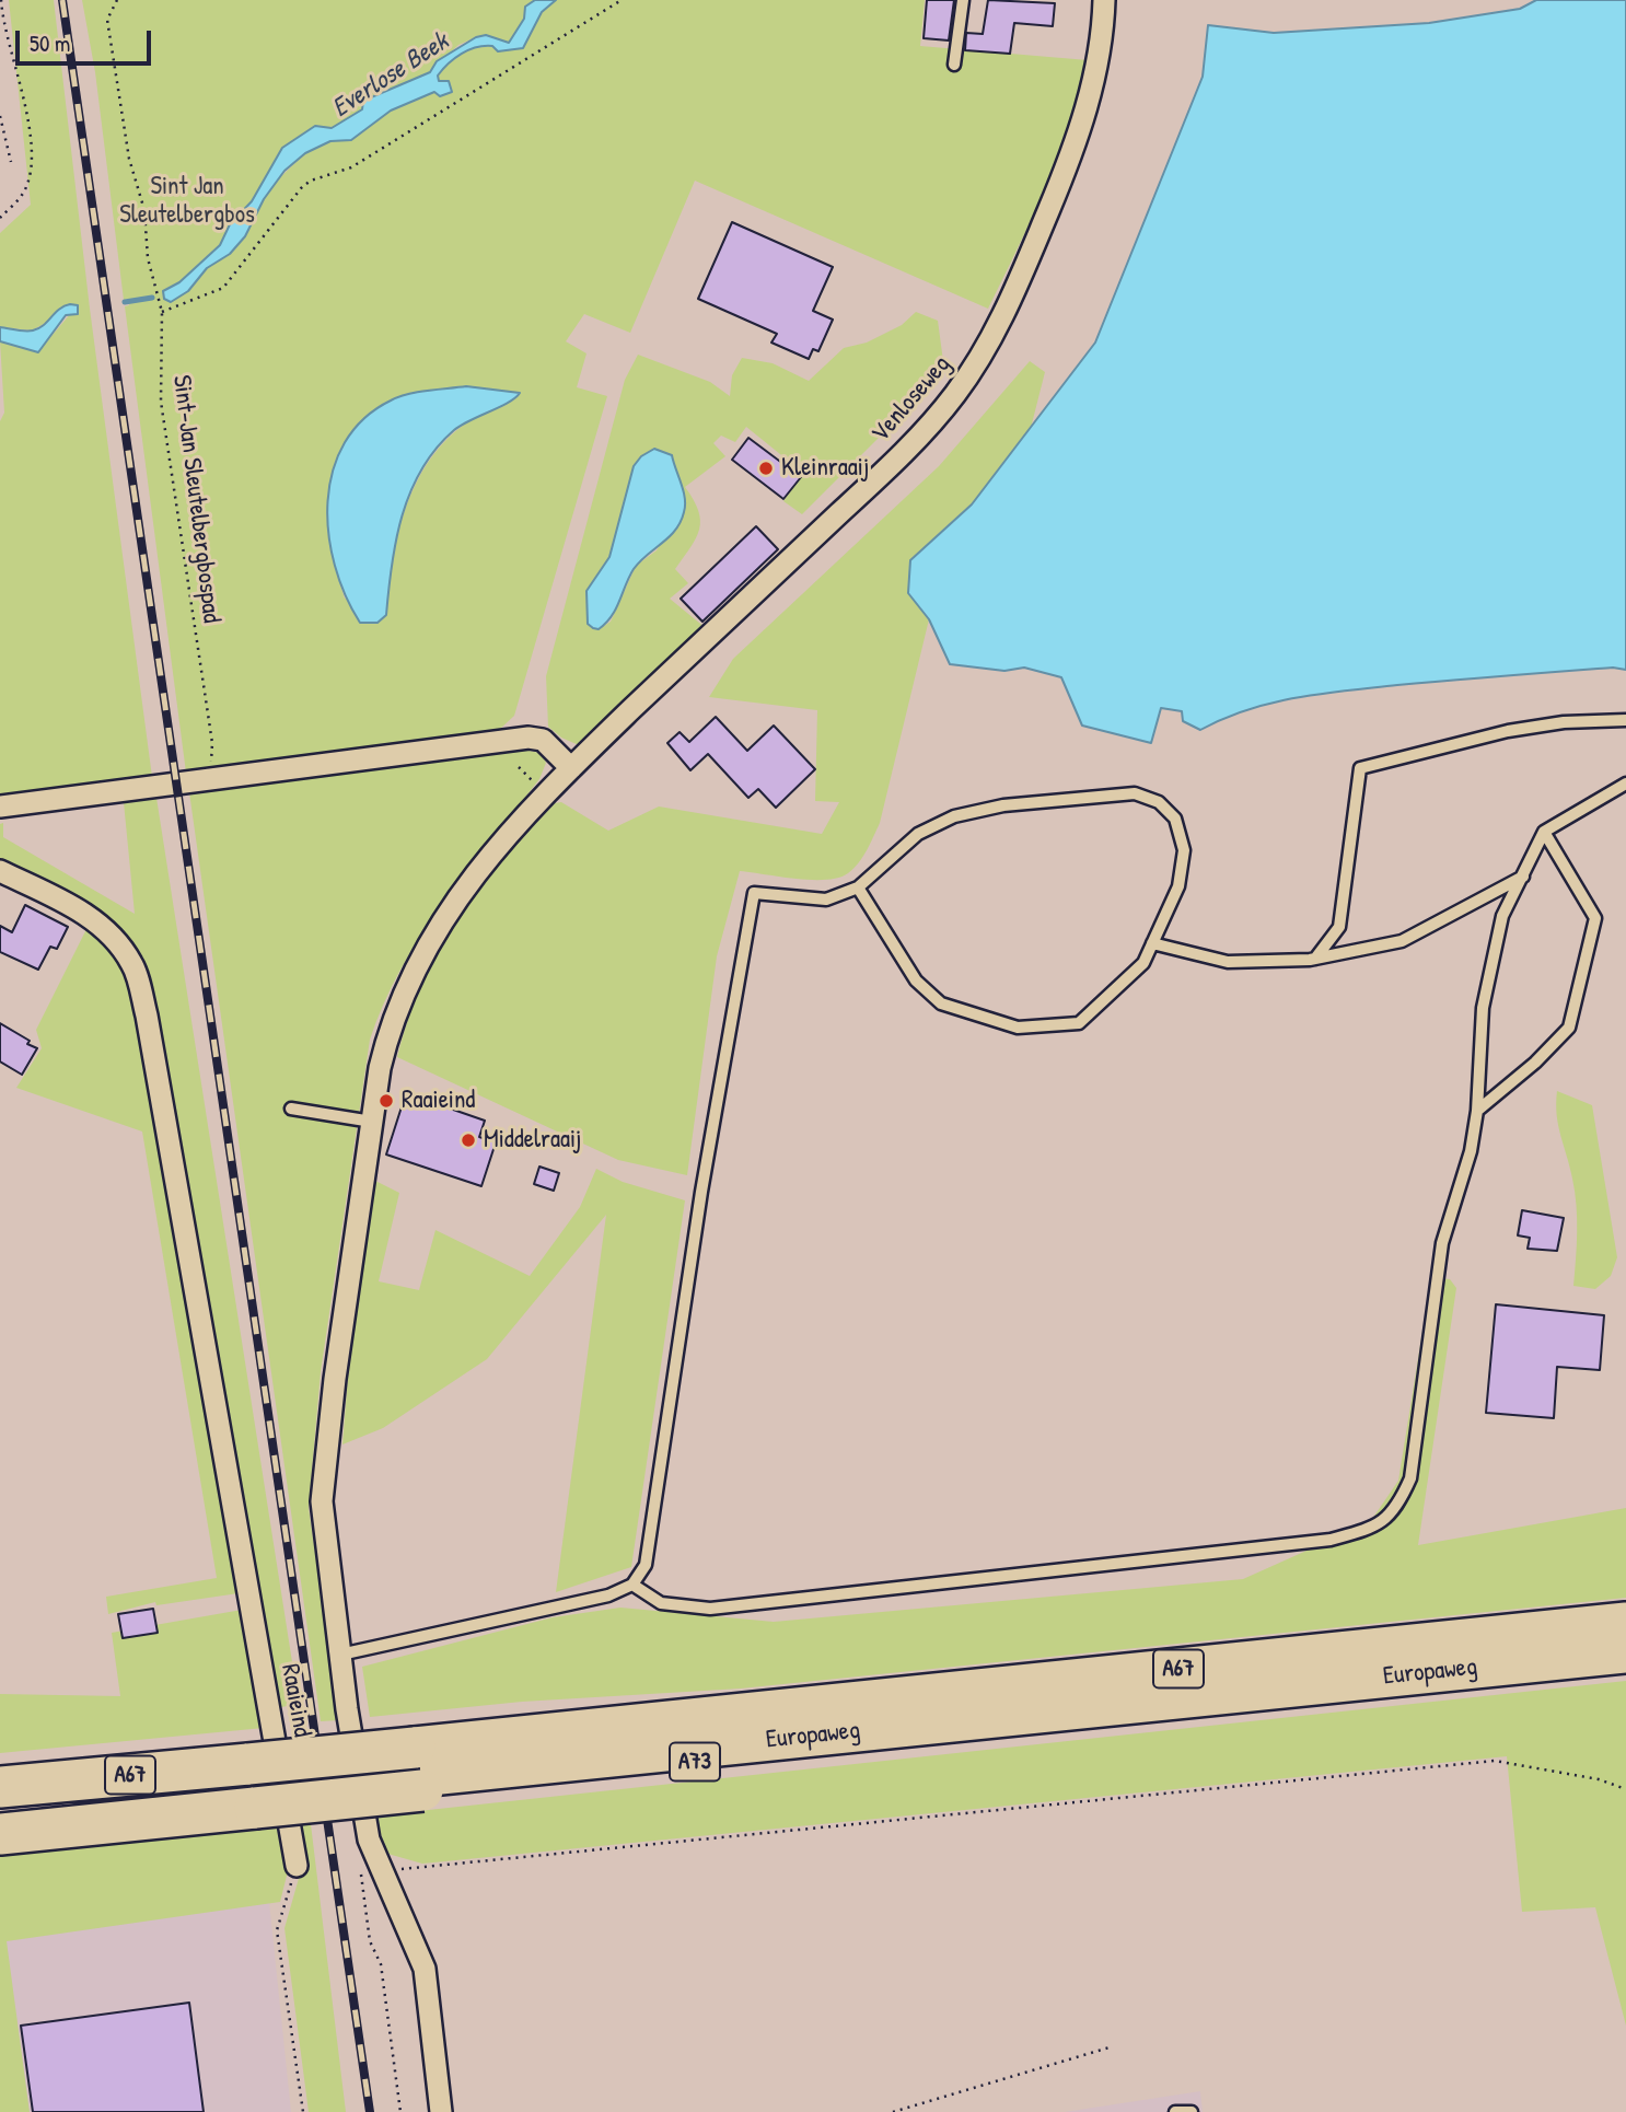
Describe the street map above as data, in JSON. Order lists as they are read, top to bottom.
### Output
{
  "streets": {
    "highway": ["A67", "Europaweg"],
    "street": ["Venloseweg", "Raaieind"],
    "path": ["Sint-Jan Sleutelbergbospad"]
  },
  "crossings": [
    ["Venloseweg", "Raaieind"]
  ],
  "water": ["Everlose Beek"],
  "parks": ["Sint Jan Sleutelbergbos"],
  "places": ["Kleinraaij", "Raaieind", "Middelraaij"],
  "scale_bar": "50 m"
}
